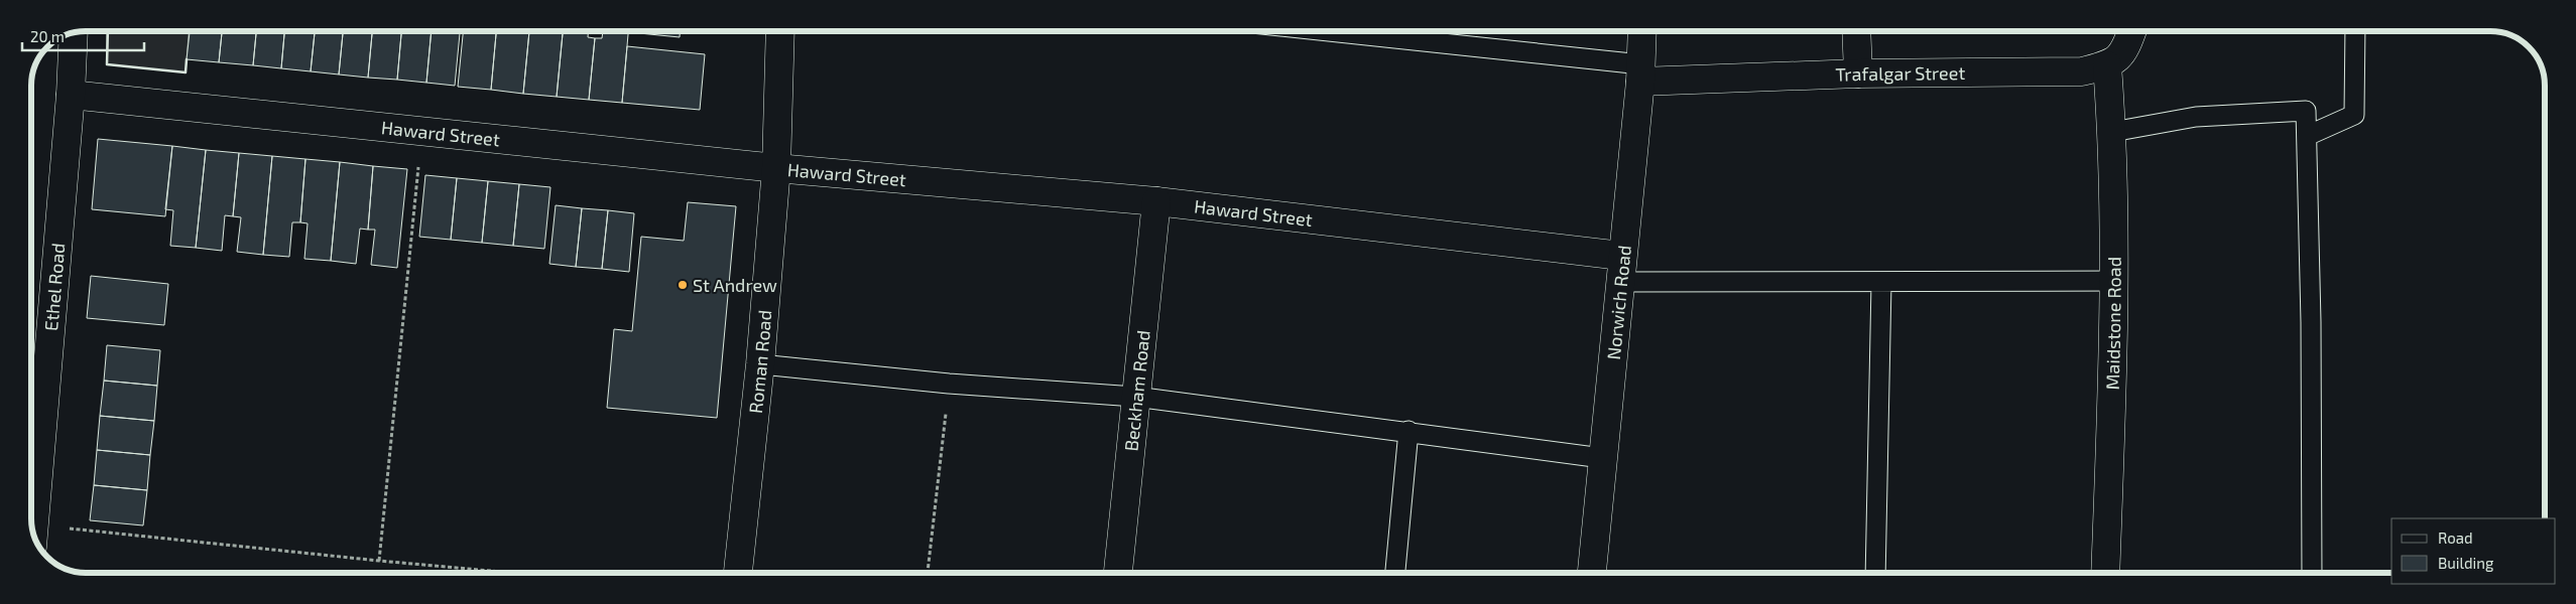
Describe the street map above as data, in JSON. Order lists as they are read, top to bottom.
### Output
{
  "streets": {
    "street": [
      "Trafalgar Street",
      "Haward Street",
      "Ethel Road",
      "Norwich Road",
      "Maidstone Road",
      "Roman Road",
      "Beckham Road"
    ]
  },
  "crossings": [
    ["Trafalgar Street", "Norwich Road"],
    ["Trafalgar Street", "Maidstone Road"],
    ["Haward Street", "Ethel Road"],
    ["Haward Street", "Norwich Road"],
    ["Haward Street", "Roman Road"],
    ["Haward Street", "Beckham Road"]
  ],
  "places": ["St Andrew"],
  "legend": ["Road", "Building"],
  "scale_bar": "20 m"
}
